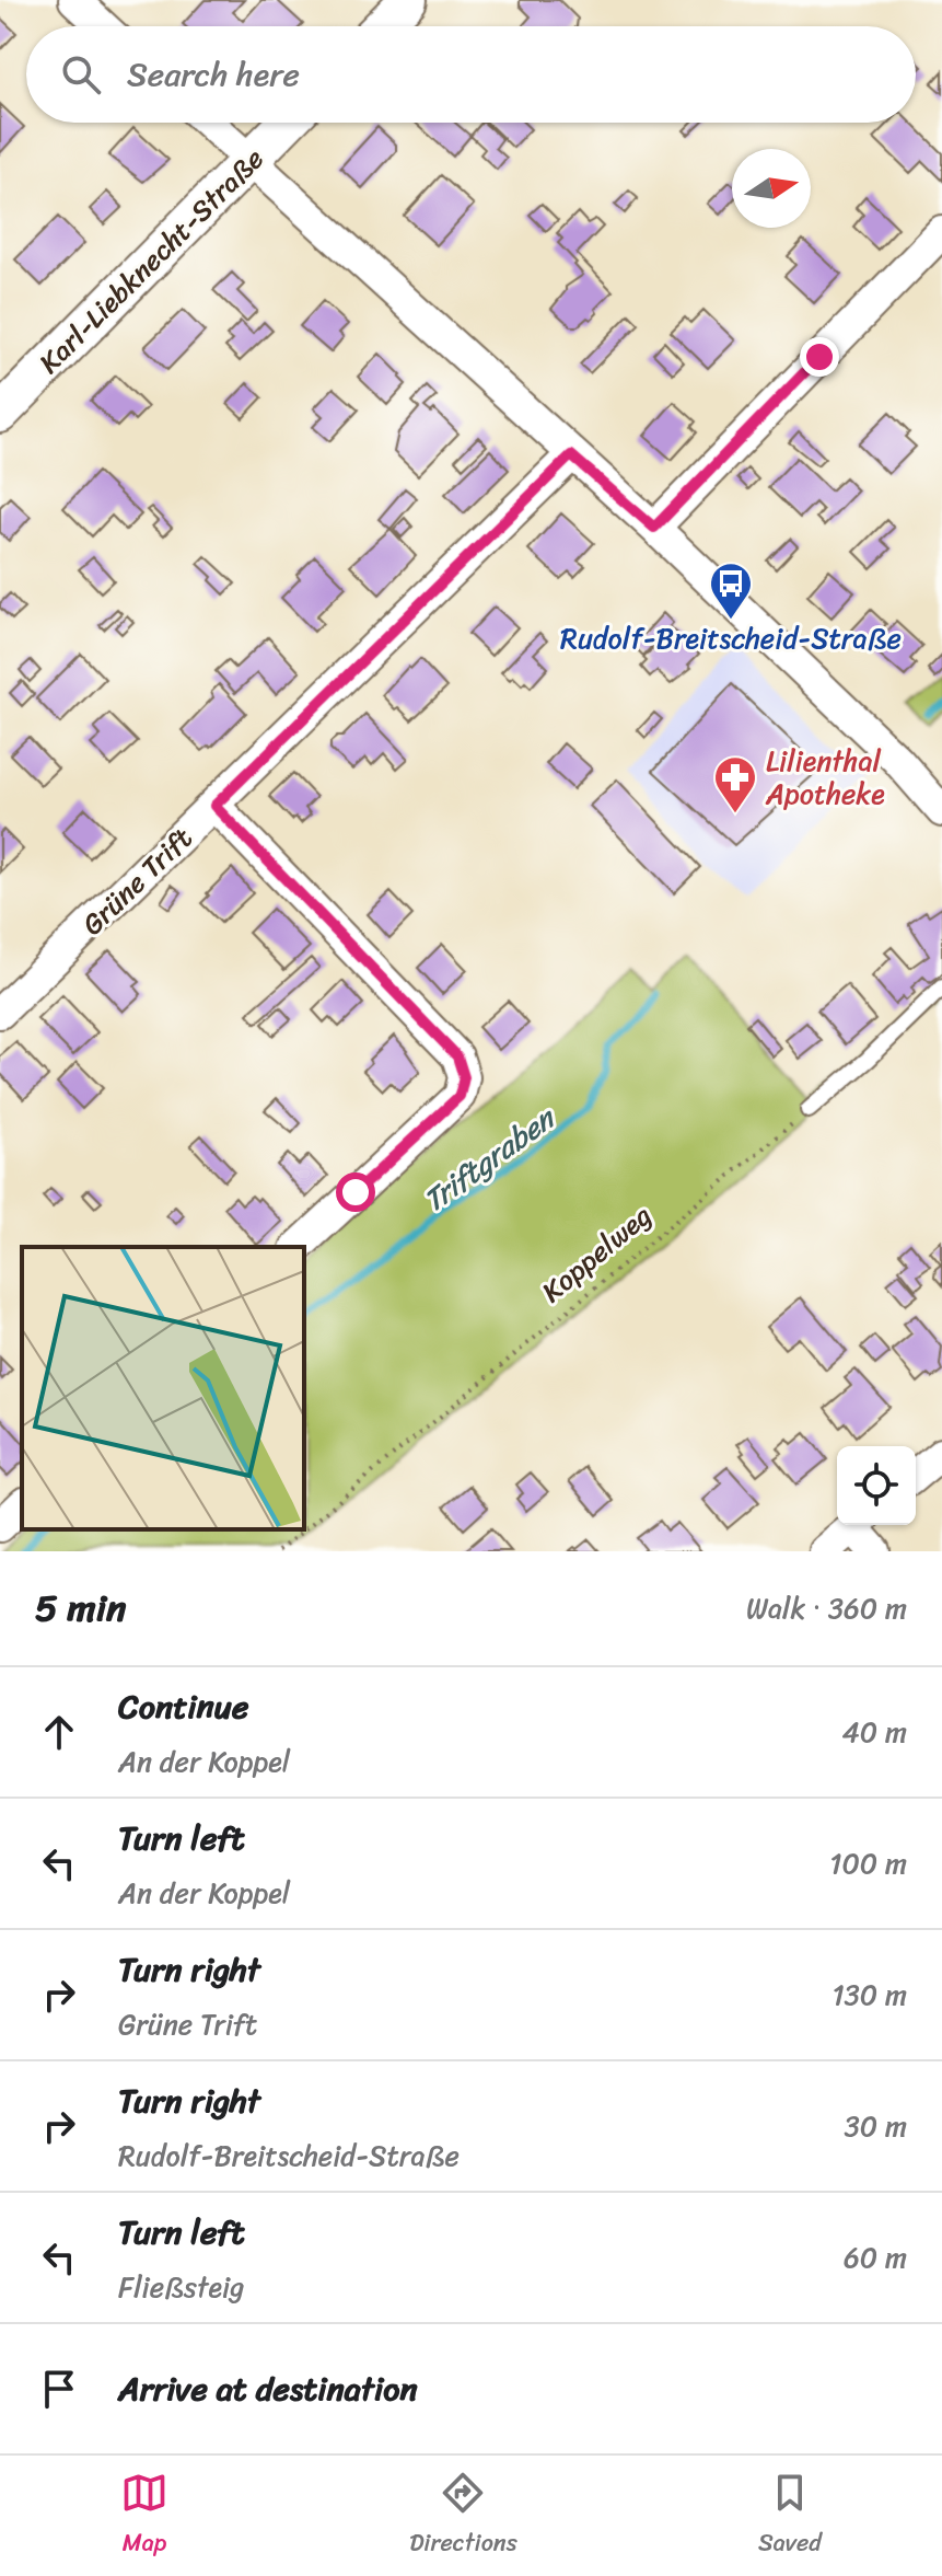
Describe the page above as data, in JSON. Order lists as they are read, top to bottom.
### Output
{
  "streets": {
    "street": ["Karl-Liebknecht-Straße", "Grüne Trift"],
    "path": ["Koppelweg"]
  },
  "water": ["Triftgraben"],
  "places": {
    "bus stop": ["Rudolf-Breitscheid-Straße"],
    "pharmacy": ["Lilienthal Apotheke"]
  },
  "north": "right",
  "page": {
    "search": "Search here",
    "heading": ["5 min", "Walk · 360 m"],
    "list": [
      ["Continue", "An der Koppel", "40 m"],
      ["Turn left", "An der Koppel", "100 m"],
      ["Turn right", "Grüne Trift", "130 m"],
      ["Turn right", "Rudolf-Breitscheid-Straße", "30 m"],
      ["Turn left", "Fließsteig", "60 m"],
      "Arrive at destination"
    ],
    "nav": ["Map", "Directions", "Saved"]
  }
}
